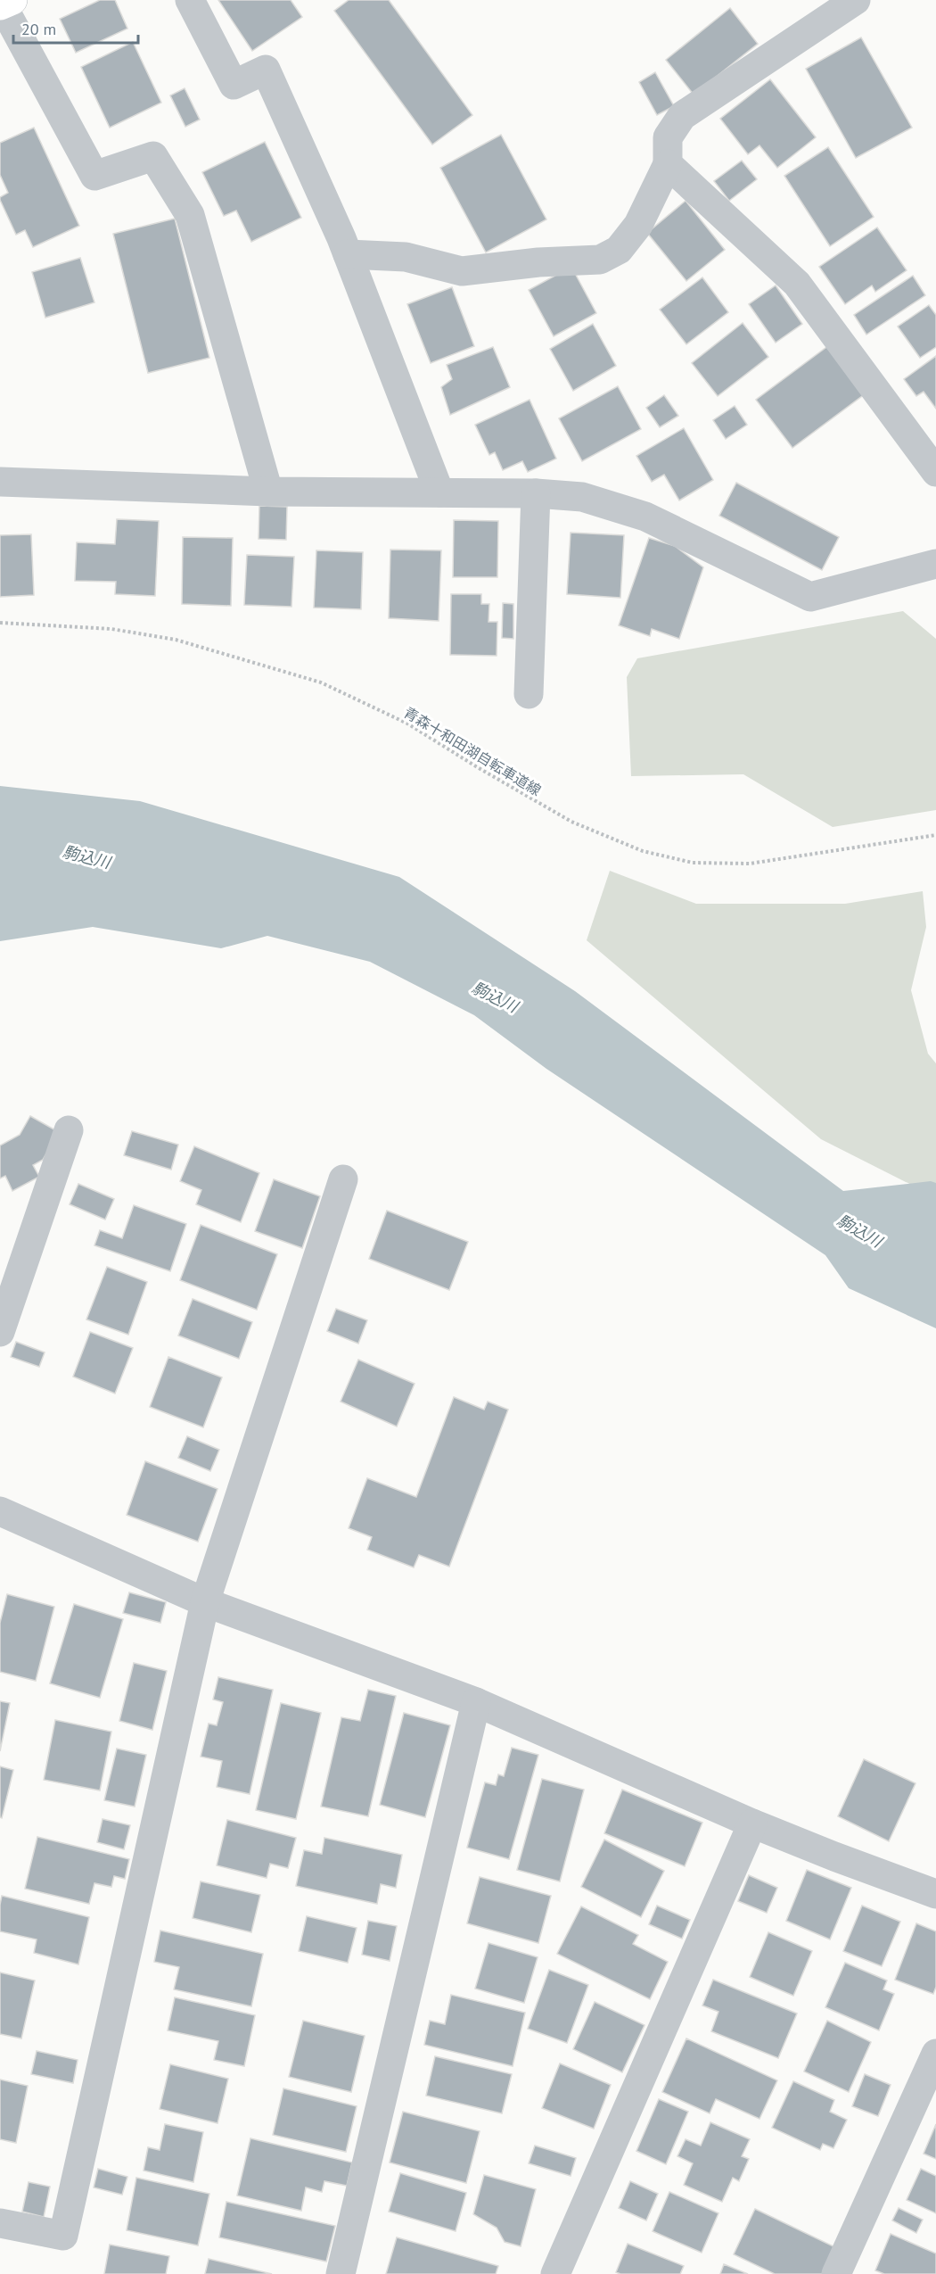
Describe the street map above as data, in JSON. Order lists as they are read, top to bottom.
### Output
{
  "streets": {
    "path": ["青森十和田湖自転車道線"]
  },
  "water": ["駒込川"],
  "scale_bar": "20 m"
}
